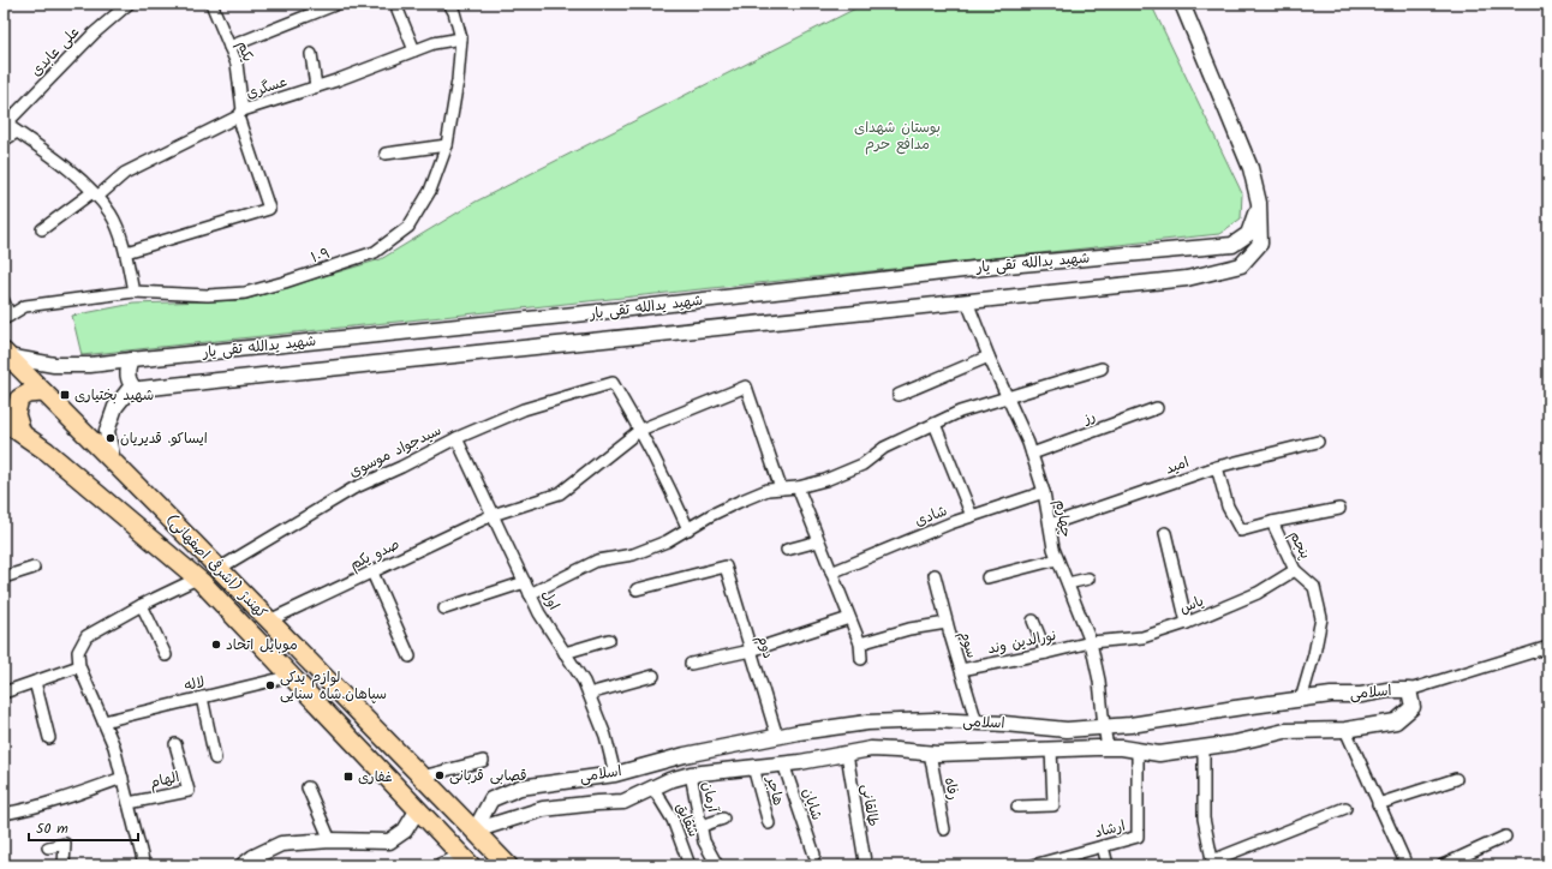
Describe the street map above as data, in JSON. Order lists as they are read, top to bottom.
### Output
{
  "streets": {
    "main road": ["کهندژ (اشرفی اصفهانی)"],
    "street": [
      "علی عابدی",
      "یکم",
      "عسگری",
      "۱۰۹",
      "شهید یدالله تقی یار",
      "رز",
      "سیدجواد موسوی",
      "امید",
      "شادی",
      "چهارم",
      "پنجم",
      "صدو یکم",
      "اول",
      "یاس",
      "نورالدین وند",
      "سوم",
      "دوم",
      "لاله",
      "اسلامی",
      "الهام",
      "رفاه",
      "هاجر",
      "آرمان",
      "شایان",
      "طالقانی",
      "شقایق",
      "ارشاد"
    ]
  },
  "crossings": [
    ["یکم", "عسگری"],
    ["عسگری", "۱۰۹"],
    ["شهید یدالله تقی یار", "چهارم"],
    ["شهید یدالله تقی یار", "کهندژ (اشرفی اصفهانی)"],
    ["رز", "چهارم"],
    ["سیدجواد موسوی", "صدو یکم"],
    ["سیدجواد موسوی", "کهندژ (اشرفی اصفهانی)"],
    ["سیدجواد موسوی", "اول"],
    ["امید", "چهارم"],
    ["امید", "پنجم"],
    ["شادی", "چهارم"],
    ["چهارم", "یاس"],
    ["چهارم", "نورالدین وند"],
    ["چهارم", "اسلامی"],
    ["پنجم", "یاس"],
    ["پنجم", "اسلامی"],
    ["صدو یکم", "کهندژ (اشرفی اصفهانی)"],
    ["صدو یکم", "اول"],
    ["کهندژ (اشرفی اصفهانی)", "لاله"],
    ["کهندژ (اشرفی اصفهانی)", "اسلامی"],
    ["اول", "اسلامی"],
    ["یاس", "نورالدین وند"],
    ["نورالدین وند", "سوم"],
    ["سوم", "اسلامی"],
    ["دوم", "اسلامی"],
    ["اسلامی", "رفاه"],
    ["اسلامی", "هاجر"],
    ["اسلامی", "آرمان"],
    ["اسلامی", "شایان"],
    ["اسلامی", "طالقانی"],
    ["اسلامی", "شقایق"],
    ["اسلامی", "ارشاد"]
  ],
  "parks": ["بوستان شهدای مدافع حرم"],
  "places": {
    "transit": ["شهید بختیاری", "غفاری"],
    "other": [
      "ایساکو. قدیریان",
      "موبایل اتحاد",
      "لوازم یدکی سپاهان.شاه سنایی",
      "قصابی قربانی"
    ]
  },
  "scale_bar": "50 m"
}
